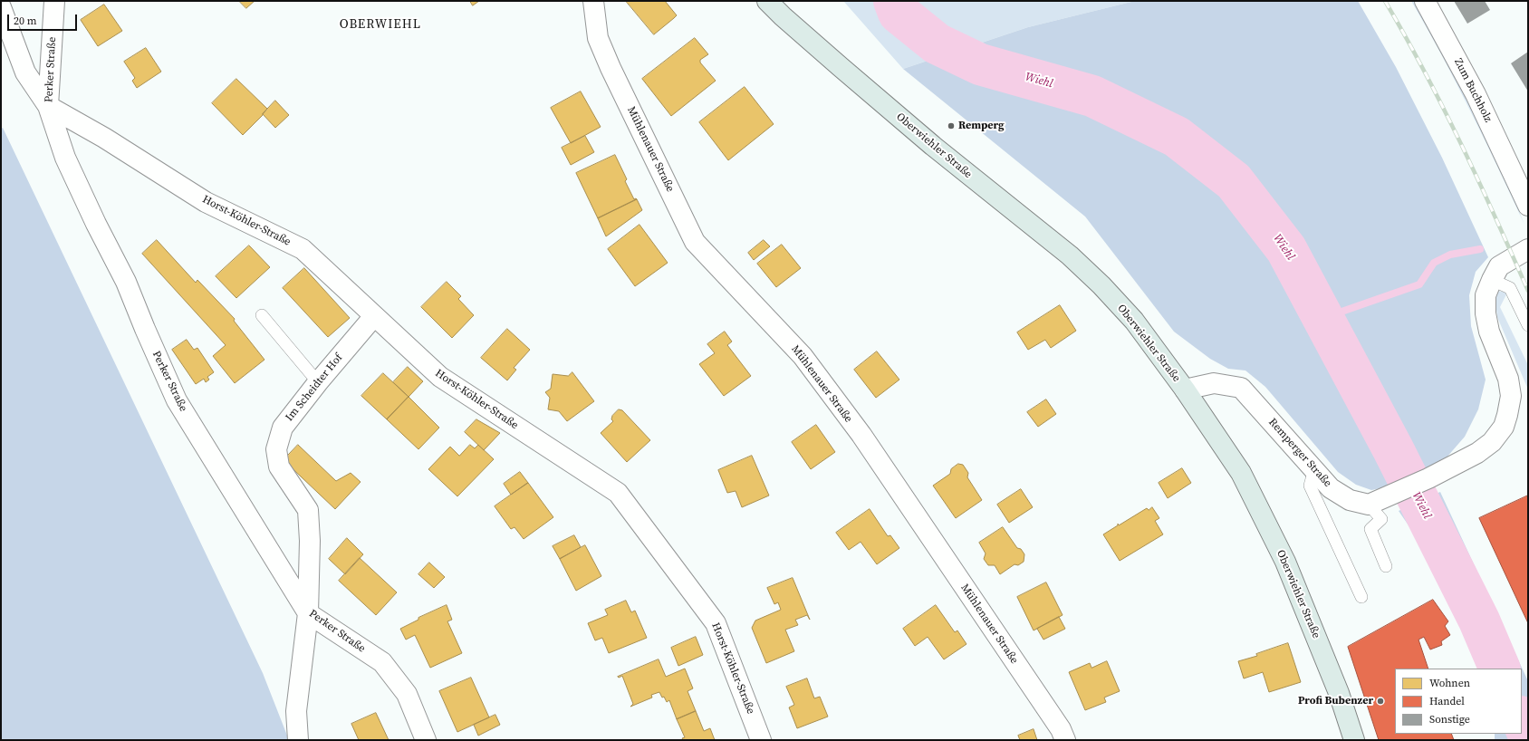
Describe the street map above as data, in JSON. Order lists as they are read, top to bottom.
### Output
{
  "streets": {
    "main road": ["Oberwiehler Straße"],
    "street": [
      "Perker Straße",
      "Zum Buchholz",
      "Mühlenauer Straße",
      "Horst-Köhler-Straße",
      "Im Scheidter Hof",
      "Remperger Straße"
    ]
  },
  "crossings": [
    ["Perker Straße", "Horst-Köhler-Straße"],
    ["Perker Straße", "Im Scheidter Hof"],
    ["Oberwiehler Straße", "Remperger Straße"],
    ["Horst-Köhler-Straße", "Im Scheidter Hof"]
  ],
  "districts": ["OBERWIEHL"],
  "water": ["Wiehl"],
  "places": ["Remperg", "Profi Bubenzer"],
  "legend": ["Wohnen", "Handel", "Sonstige"],
  "scale_bar": "20 m"
}
